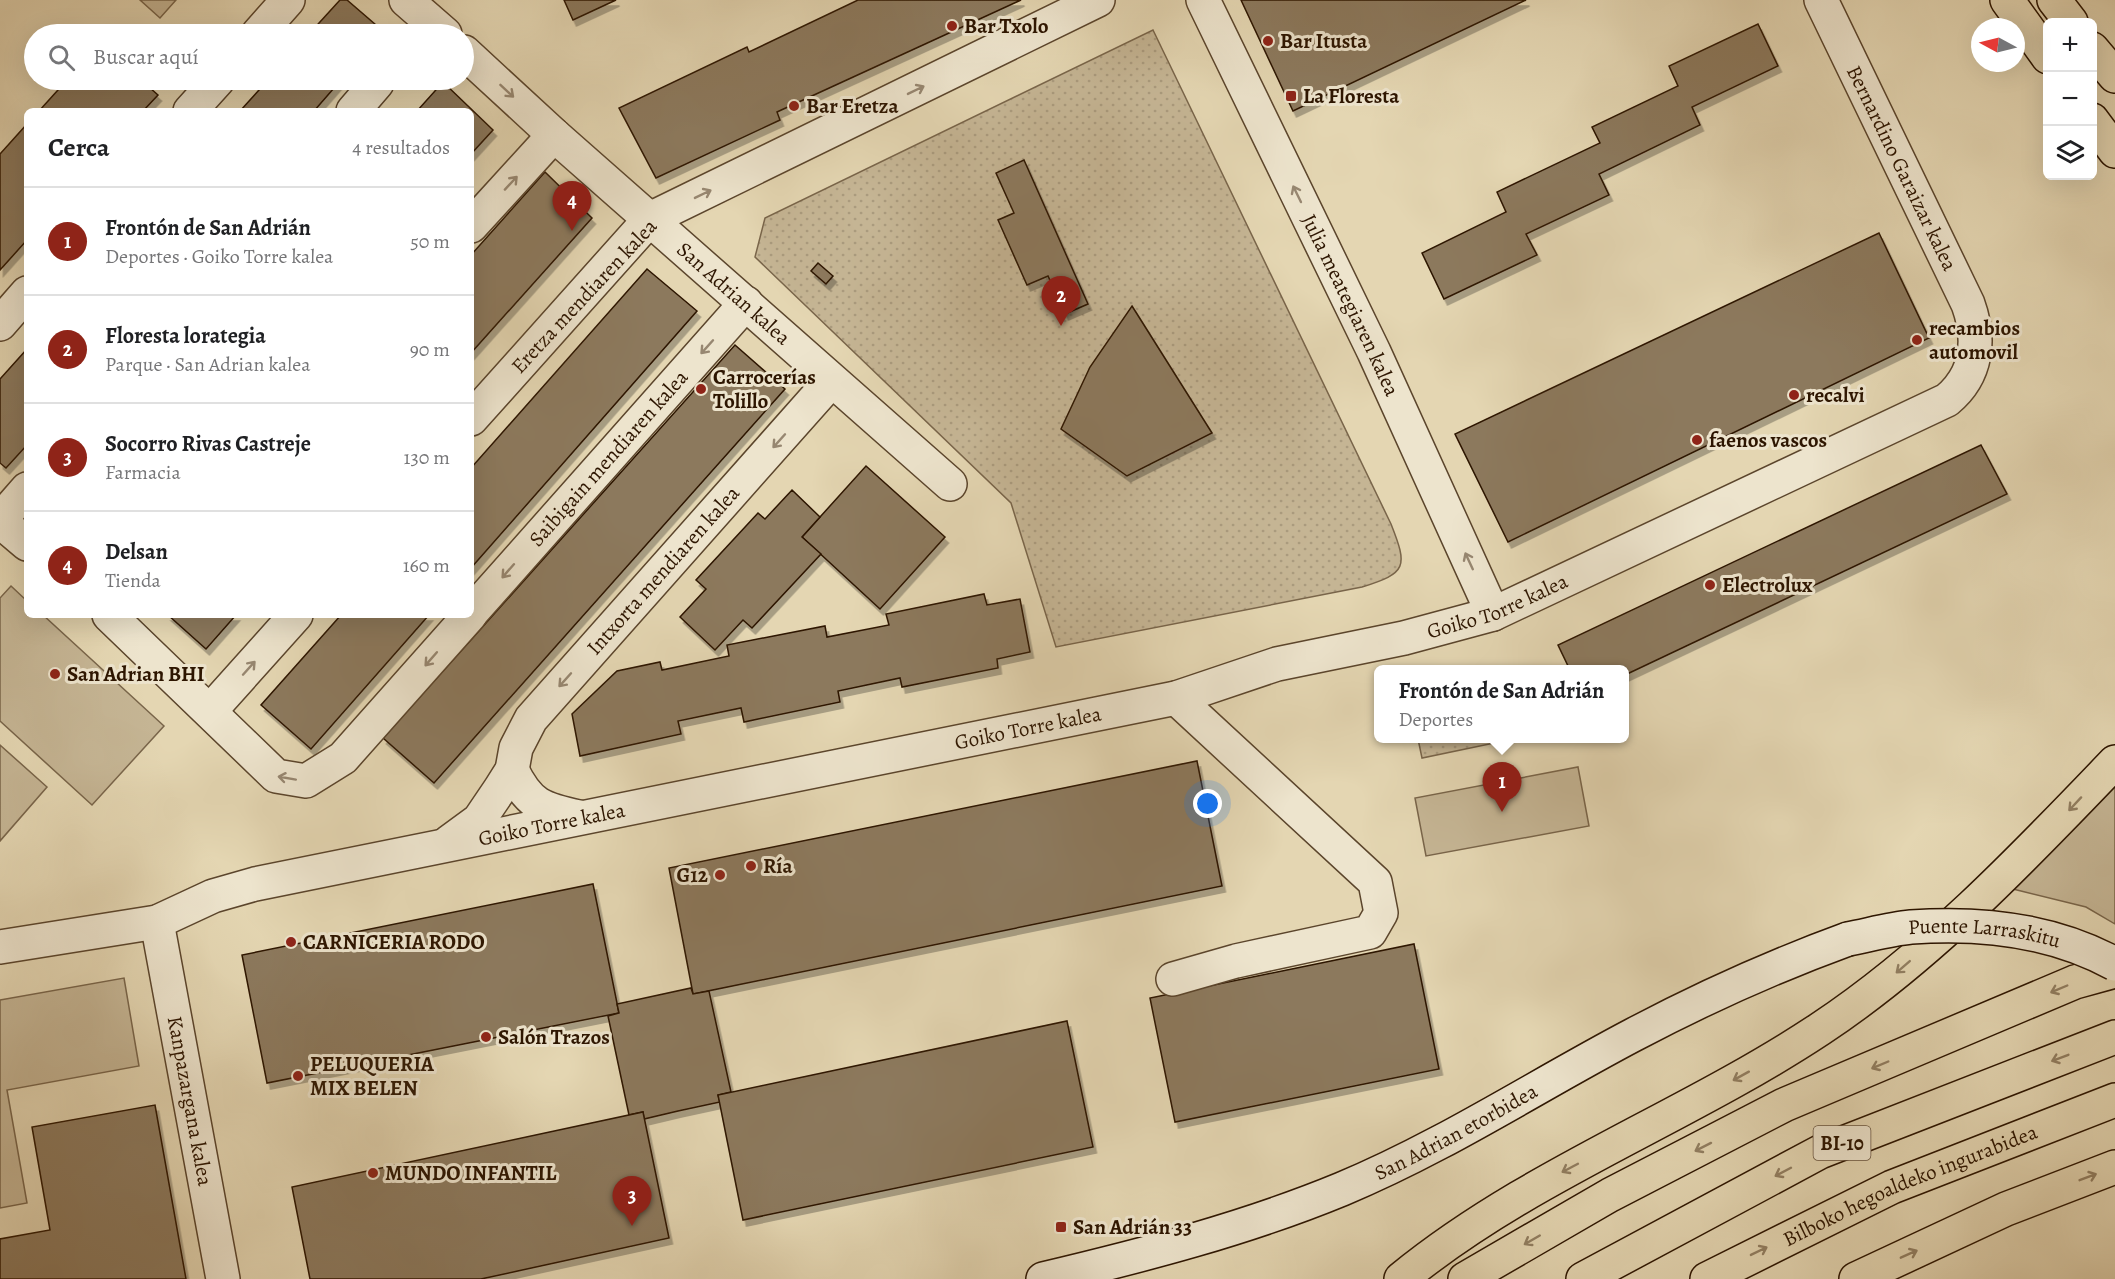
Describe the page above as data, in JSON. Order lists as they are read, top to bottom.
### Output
{
  "streets": {
    "highway": ["BI-10", "Bilboko hegoaldeko ingurabidea"],
    "street": [
      "Bernardino Garaizar kalea",
      "San Adrian kalea",
      "Eretza mendiaren kalea",
      "Julia meategiaren kalea",
      "Saibigain mendiaren kalea",
      "Intxorta mendiaren kalea",
      "Goiko Torre kalea",
      "Puente Larraskitu",
      "Kanpazargana kalea",
      "San Adrian etorbidea"
    ]
  },
  "crossings": [
    ["Bernardino Garaizar kalea", "Goiko Torre kalea"],
    ["San Adrian kalea", "Eretza mendiaren kalea"],
    ["San Adrian kalea", "Saibigain mendiaren kalea"],
    ["San Adrian kalea", "Intxorta mendiaren kalea"],
    ["Julia meategiaren kalea", "Goiko Torre kalea"],
    ["Intxorta mendiaren kalea", "Goiko Torre kalea"],
    ["Goiko Torre kalea", "Kanpazargana kalea"],
    ["Puente Larraskitu", "San Adrian etorbidea"]
  ],
  "one_way": [
    "Eretza mendiaren kalea",
    "Julia meategiaren kalea",
    "Saibigain mendiaren kalea",
    "Intxorta mendiaren kalea"
  ],
  "places": {
    "other": [
      "Bar Txolo",
      "Bar Itusta",
      "Bar Eretza",
      "recambios automovil",
      "Carrocerías Tolillo",
      "recalvi",
      "faenos vascos",
      "Electrolux",
      "San Adrian BHI",
      "Ría",
      "G12",
      "CARNICERIA RODO",
      "Salón Trazos",
      "PELUQUERIA MIX BELEN",
      "MUNDO INFANTIL"
    ],
    "transit": ["La Floresta", "San Adrián 33"]
  },
  "north": "left",
  "page": {
    "map_buttons": ["+", "−"],
    "search": "Buscar aquí",
    "heading": ["Cerca", "4 resultados"],
    "pins": [
      "4",
      "2",
      "1",
      "3"
    ],
    "list": [
      {
        "mark": "1",
        "name": "Frontón de San Adrián",
        "note": "Deportes · Goiko Torre kalea",
        "value": "50 m"
      },
      {
        "mark": "2",
        "name": "Floresta lorategia",
        "note": "Parque · San Adrian kalea",
        "value": "90 m"
      },
      {
        "mark": "3",
        "name": "Socorro Rivas Castreje",
        "note": "Farmacia",
        "value": "130 m"
      },
      {
        "mark": "4",
        "name": "Delsan",
        "note": "Tienda",
        "value": "160 m"
      }
    ],
    "popup": ["Frontón de San Adrián", "Deportes"]
  }
}
